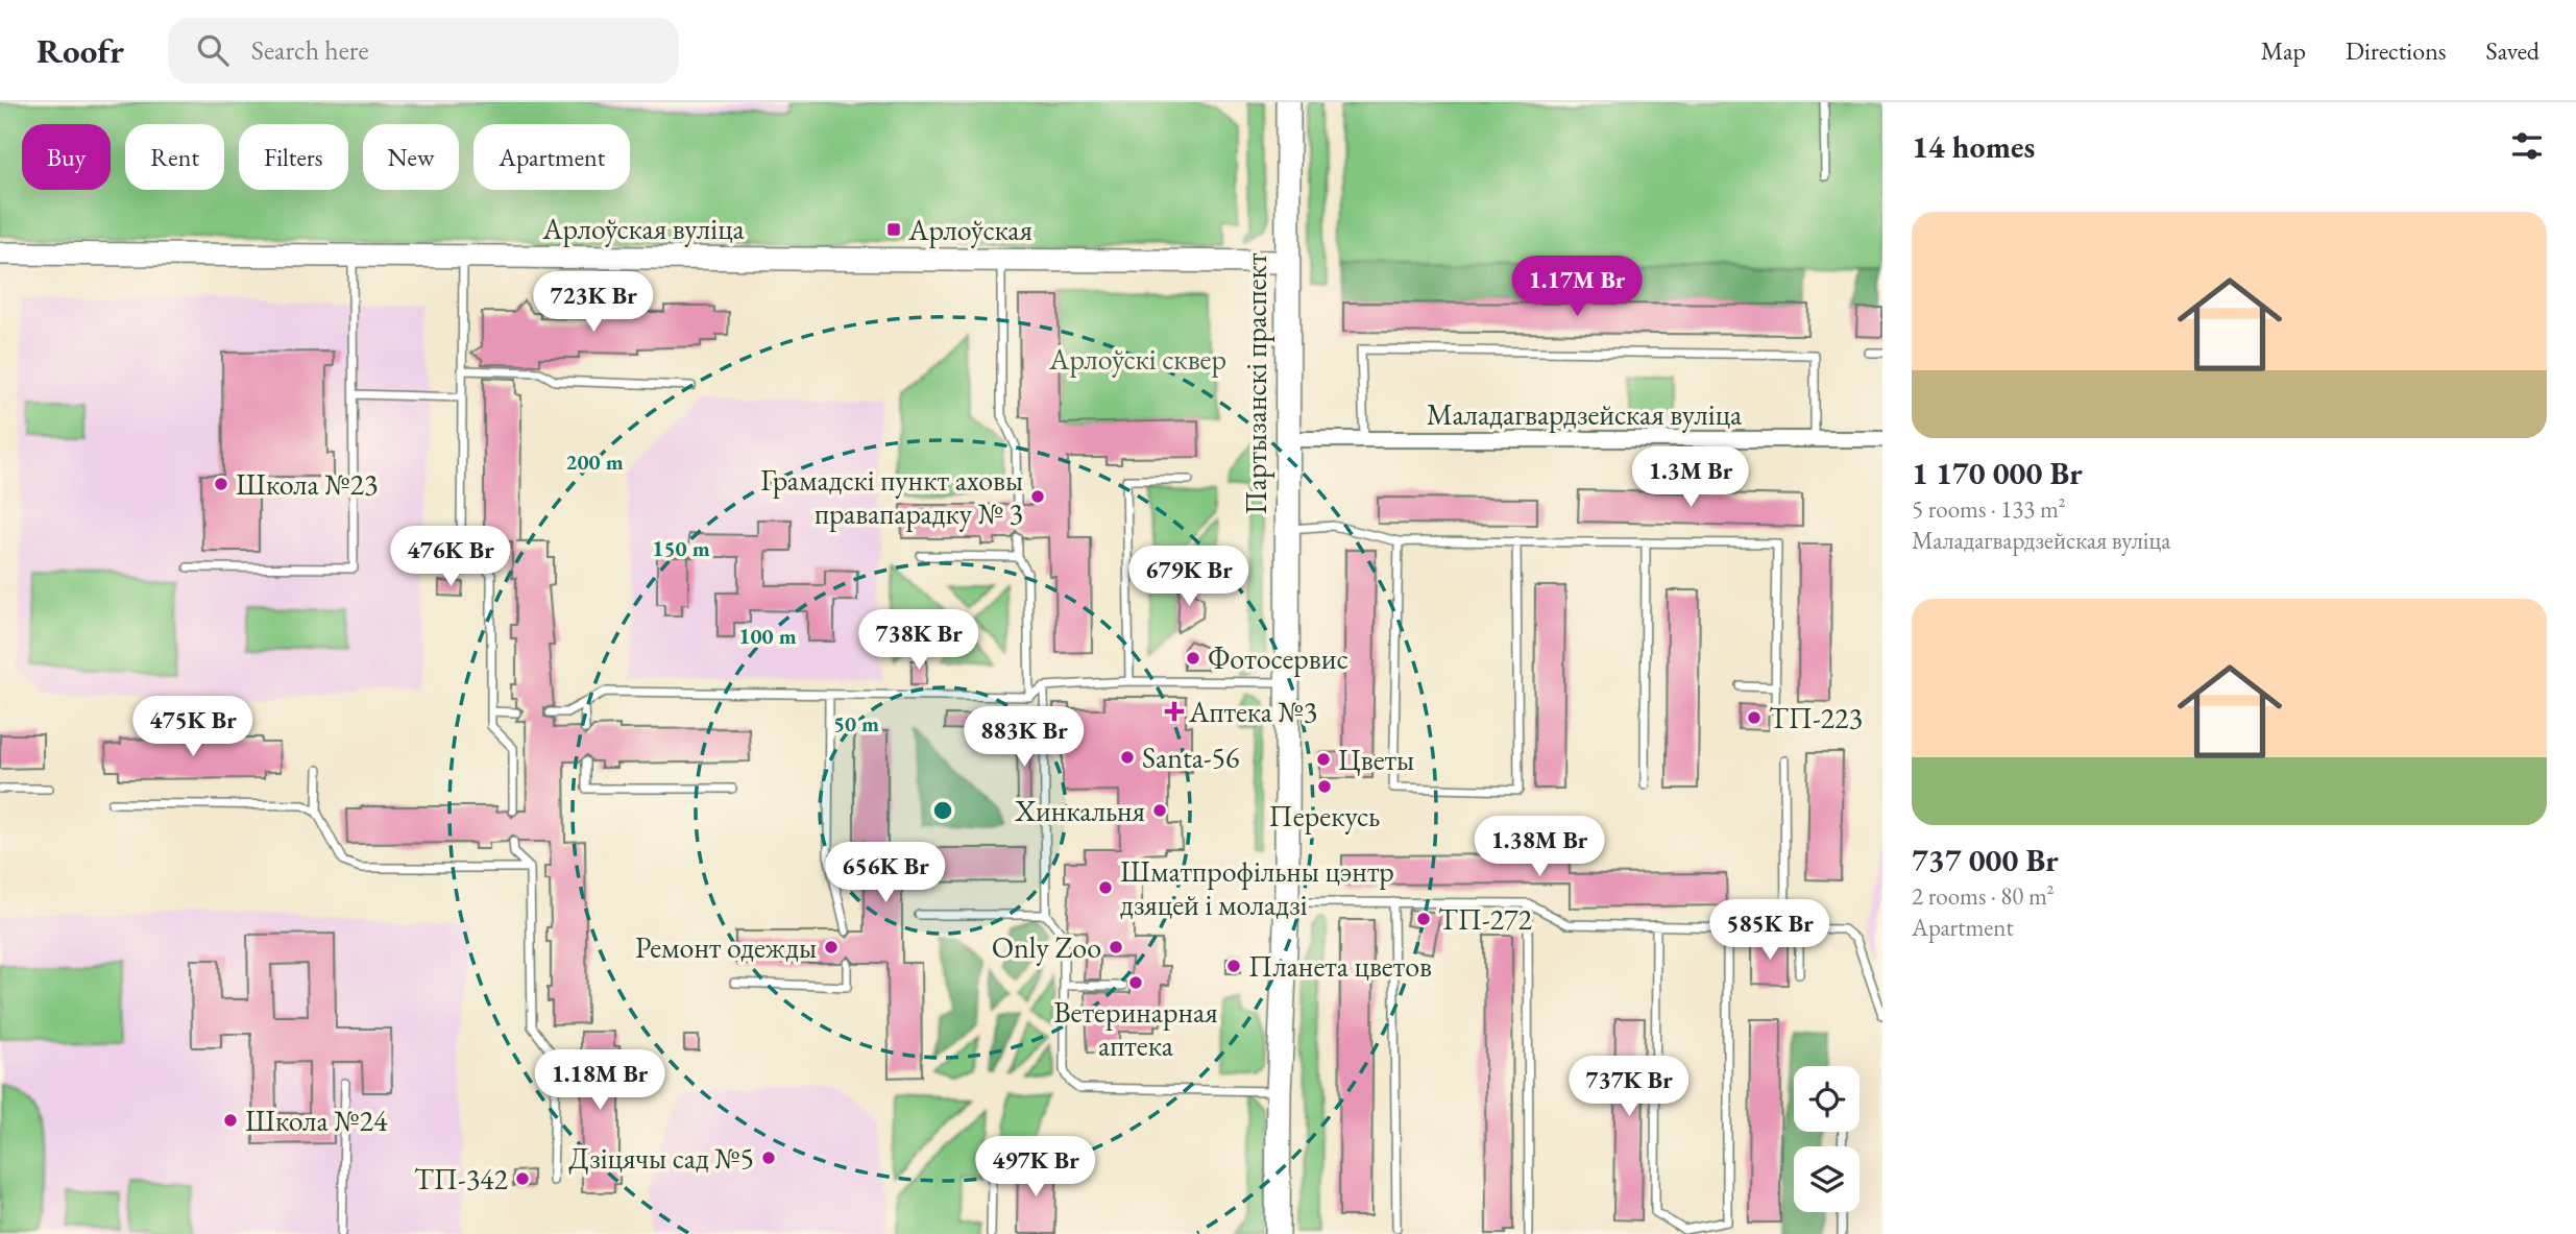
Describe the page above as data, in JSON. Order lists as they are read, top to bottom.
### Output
{
  "streets": {
    "main road": ["Партызанскі праспект"],
    "street": ["Арлоўская вуліца", "Маладагвардзейская вуліца"]
  },
  "crossings": [
    ["Арлоўская вуліца", "Партызанскі праспект"],
    ["Партызанскі праспект", "Маладагвардзейская вуліца"]
  ],
  "parks": ["Арлоўскі сквер"],
  "places": {
    "transit": ["Арлоўская"],
    "other": [
      "Школа №23",
      "Грамадскі пункт аховы правапарадку № 3",
      "Фотосервис",
      "ТП-223",
      "Santa-56",
      "Цветы",
      "Перекусь",
      "Хинкальня",
      "Шматпрофільны цэнтр дзяцей і моладзі",
      "ТП-272",
      "Ремонт одежды",
      "Only Zoo",
      "Планета цветов",
      "Ветеринарная аптека",
      "Школа №24",
      "Дзіцячы сад №5",
      "ТП-342"
    ],
    "health": ["Аптека №3"]
  },
  "page": {
    "header": "Roofr",
    "search": "Search here",
    "nav": ["Map", "Directions", "Saved"],
    "heading": "14 homes",
    "chip": [
      "Buy",
      "Rent",
      "Filters",
      "New",
      "Apartment"
    ],
    "list": [
      {
        "name": "1 170 000 Br",
        "note": "5 rooms · 133 m² · Маладагвардзейская вуліца"
      },
      {
        "name": "737 000 Br",
        "note": "2 rooms · 80 m² · Apartment"
      }
    ],
    "price": [
      "1.17M Br",
      "723K Br",
      "1.3M Br",
      "476K Br",
      "679K Br",
      "738K Br",
      "475K Br",
      "883K Br",
      "1.38M Br",
      "656K Br",
      "585K Br",
      "1.18M Br",
      "737K Br",
      "497K Br"
    ]
  },
  "rings": [
    "200 m",
    "150 m",
    "100 m",
    "50 m"
  ]
}
